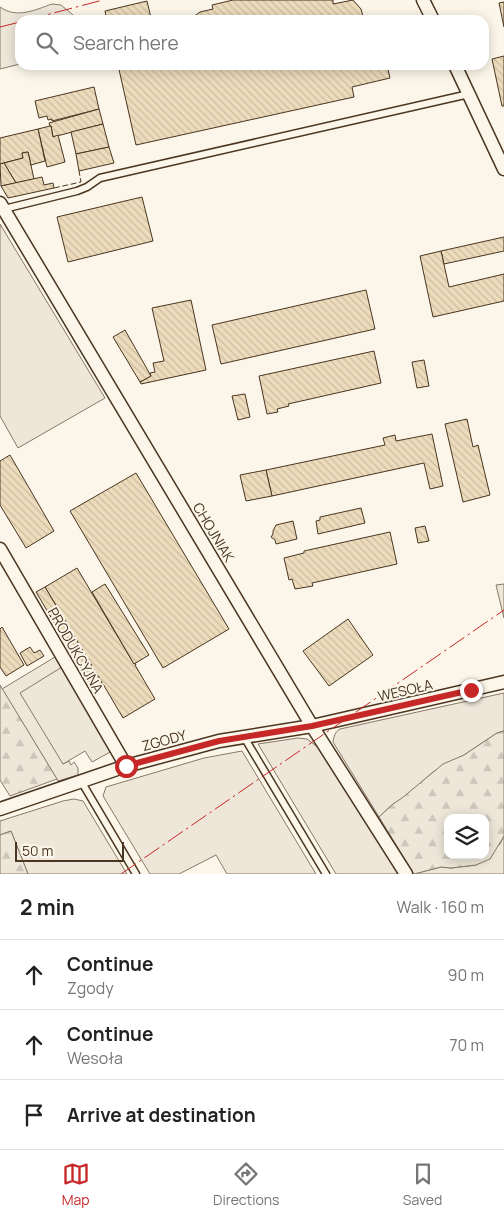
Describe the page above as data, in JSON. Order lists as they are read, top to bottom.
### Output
{
  "streets": {
    "street": [
      "CHOJNIAK",
      "PRODUKCYJNA",
      "WESOŁA",
      "ZGODY"
    ]
  },
  "crossings": [
    ["CHOJNIAK", "WESOŁA"],
    ["CHOJNIAK", "ZGODY"],
    ["PRODUKCYJNA", "ZGODY"],
    ["WESOŁA", "ZGODY"]
  ],
  "scale_bar": "50 m",
  "page": {
    "search": "Search here",
    "scale": "50 m",
    "heading": ["2 min", "Walk · 160 m"],
    "list": [
      ["Continue", "Zgody", "90 m"],
      ["Continue", "Wesoła", "70 m"],
      "Arrive at destination"
    ],
    "nav": ["Map", "Directions", "Saved"]
  }
}
